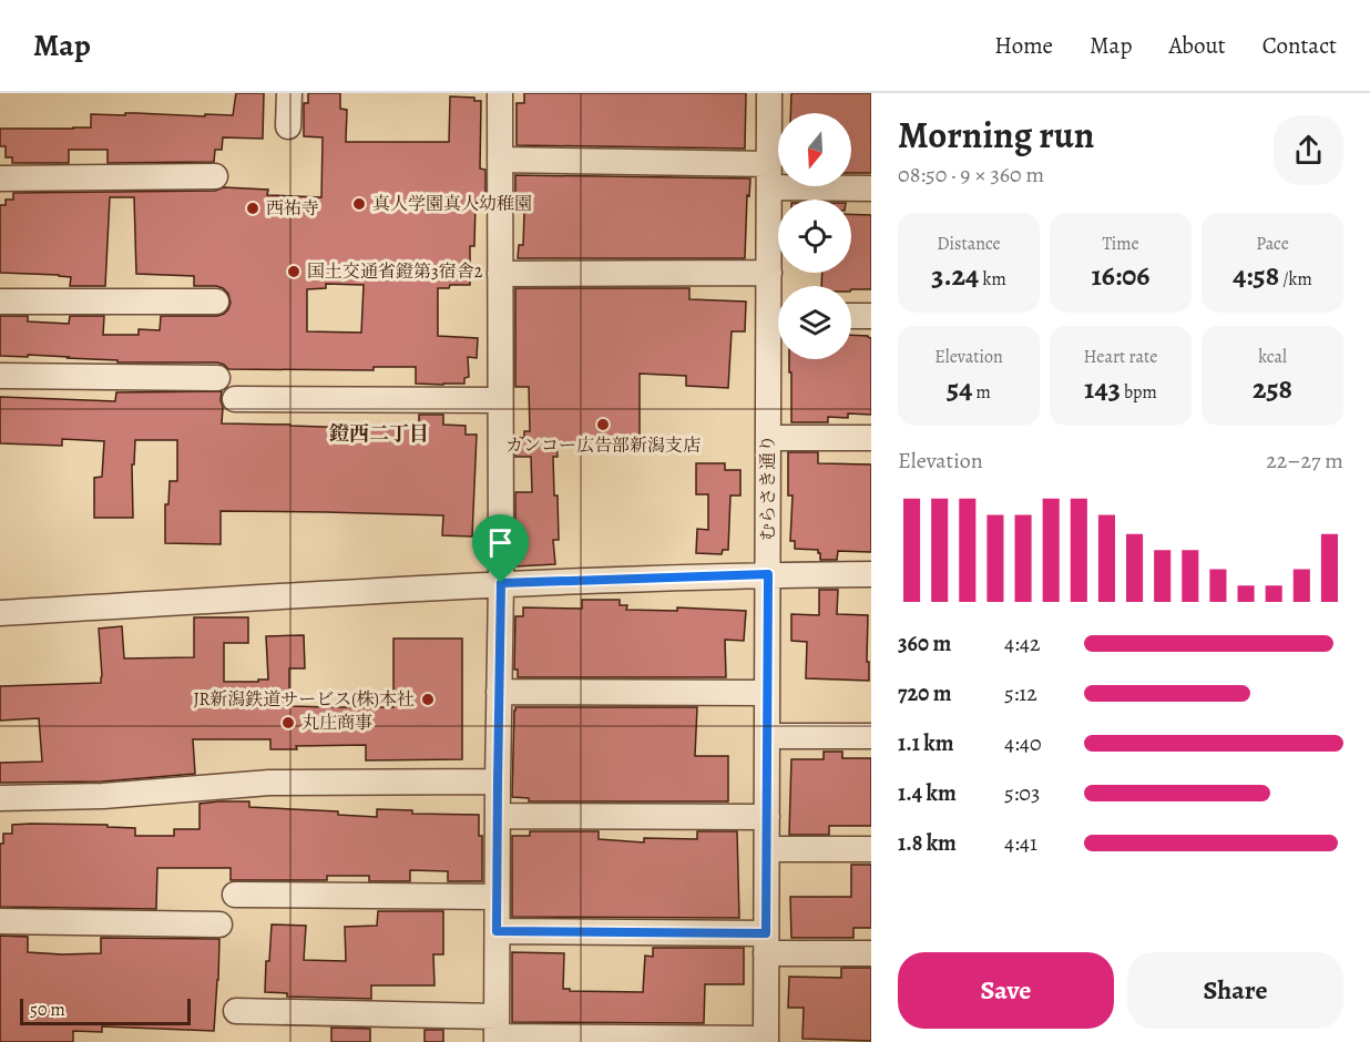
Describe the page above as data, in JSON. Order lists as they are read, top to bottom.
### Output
{
  "streets": {
    "street": ["むらさき通り"]
  },
  "districts": ["鐙西二丁目"],
  "places": [
    "真人学園真人幼稚園",
    "西祐寺",
    "国土交通省鐙第3宿舎2",
    "カンコー広告部新潟支店",
    "JR新潟鉄道サービス(株)本社",
    "丸庄商事"
  ],
  "scale_bar": "50 m",
  "north": "bottom",
  "page": {
    "header": "Map",
    "nav": [
      "Home",
      "Map",
      "About",
      "Contact"
    ],
    "heading": ["Morning run", "08:50 · 9 × 360 m"],
    "stats": [
      ["Distance", "3.24 km"],
      ["Time", "16:06"],
      ["Pace", "4:58 /km"],
      ["Elevation", "54 m"],
      ["Heart rate", "143 bpm"],
      ["kcal", "258"]
    ],
    "chart": ["Elevation", "22–27 m"],
    "list": [
      {
        "name": "360 m",
        "note": "4:42"
      },
      {
        "name": "720 m",
        "note": "5:12"
      },
      {
        "name": "1.1 km",
        "note": "4:40"
      },
      {
        "name": "1.4 km",
        "note": "5:03"
      },
      {
        "name": "1.8 km",
        "note": "4:41"
      }
    ],
    "buttons": ["Save", "Share"],
    "scale": "50 m"
  }
}
